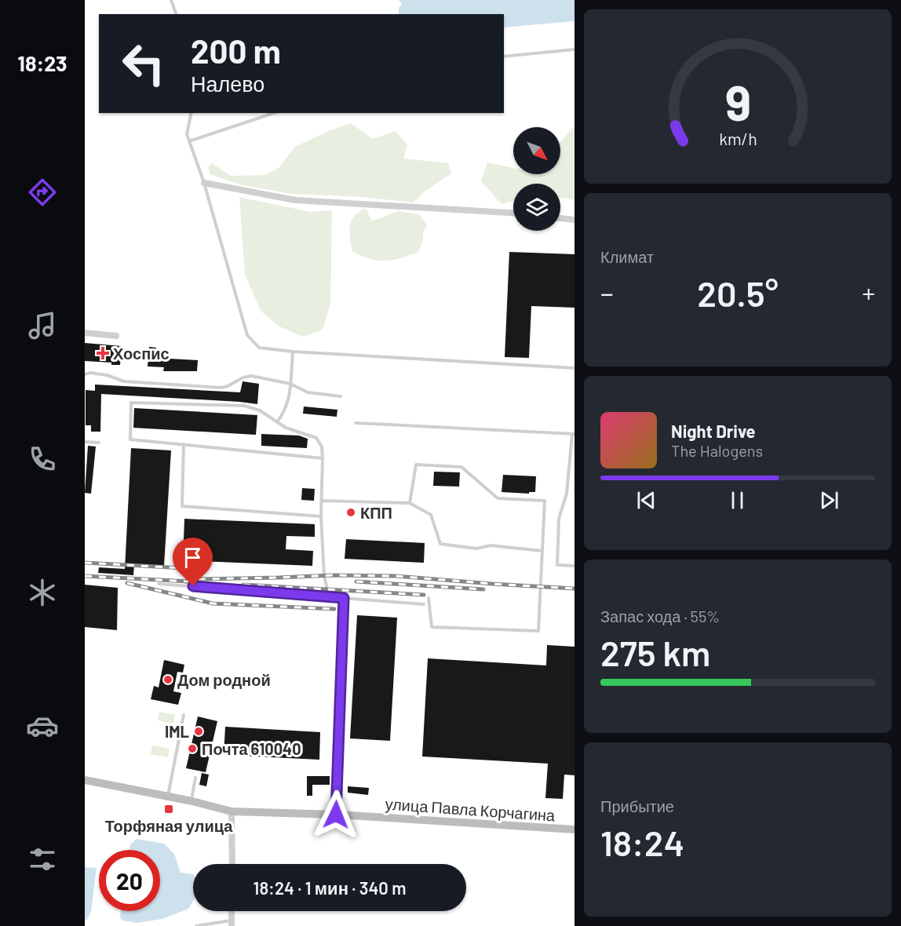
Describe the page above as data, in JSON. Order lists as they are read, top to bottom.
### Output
{
  "streets": {
    "main road": ["улица Павла Корчагина"]
  },
  "places": {
    "health": ["Хоспис"],
    "other": [
      "КПП",
      "Дом родной",
      "IML",
      "Почта 610040"
    ],
    "transit": ["Торфяная улица"]
  },
  "north": "bottom right",
  "page": {
    "tabs": "18:23",
    "turn": ["200 m", "Налево"],
    "tile": [
      "Климат",
      ["Запас хода · 55%", "275 km"],
      ["Прибытие", "18:24"]
    ],
    "heat": ["−", "20.5°", "+"],
    "song": ["Night Drive", "The Halogens"],
    "limit": "20",
    "trip": "18:24 · 1 мин · 340 m",
    "gauge": ["9", "km/h"]
  }
}
